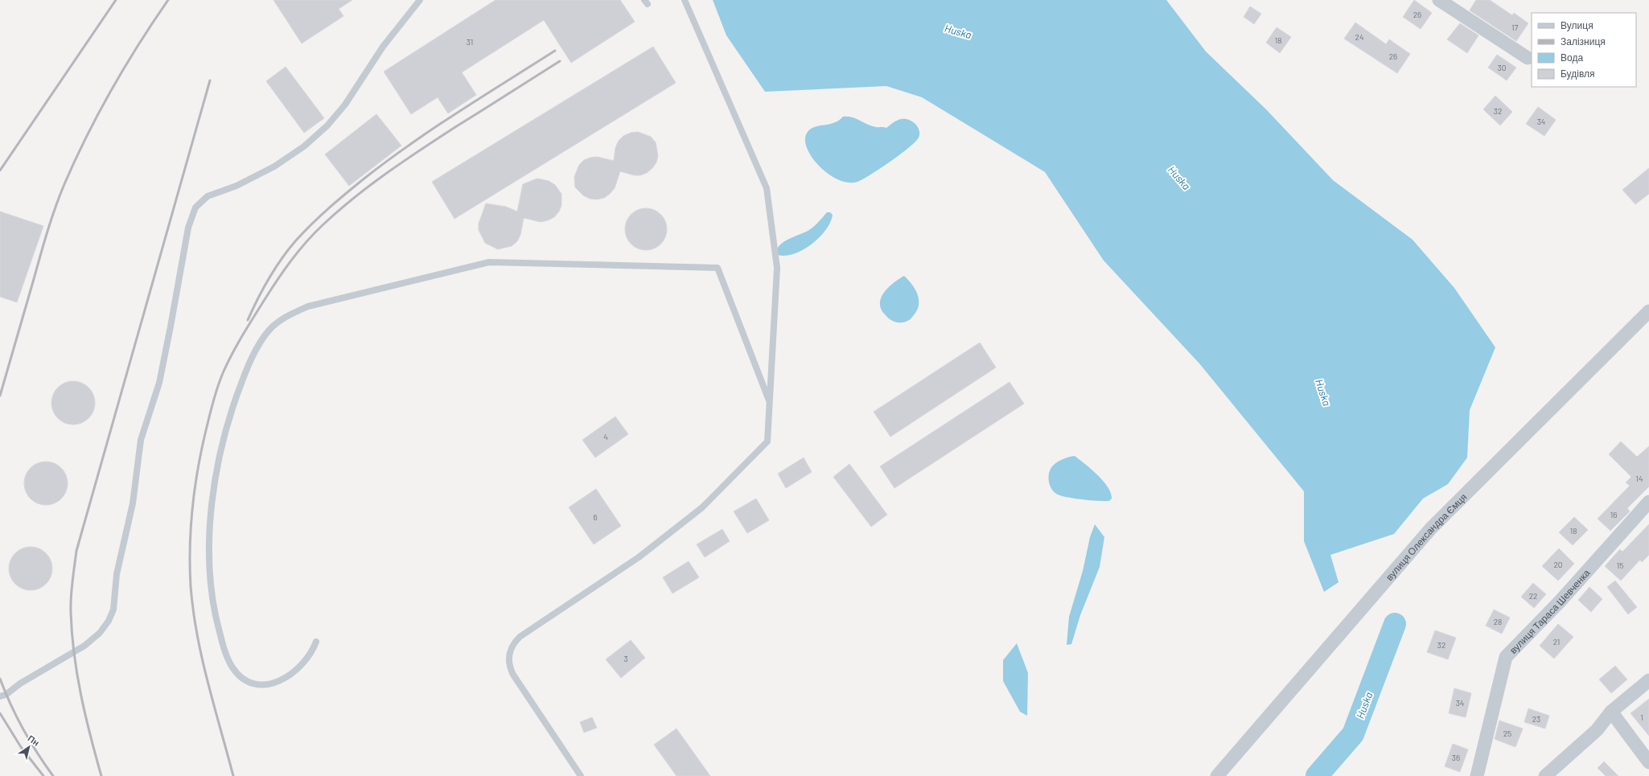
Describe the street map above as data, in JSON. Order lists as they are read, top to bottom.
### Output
{
  "streets": {
    "street": ["вулиця Олександра Ємця", "вулиця Тараса Шевченка"]
  },
  "water": ["Huska"],
  "house_numbers": [
    "26",
    "17",
    "24",
    "18",
    "31",
    "26",
    "30",
    "32",
    "34",
    "4",
    "14",
    "16",
    "6",
    "18",
    "20",
    "15",
    "22",
    "28",
    "21",
    "32",
    "3",
    "34",
    "1",
    "23",
    "25",
    "36"
  ],
  "legend": [
    "Вулиця",
    "Залізниця",
    "Вода",
    "Будівля"
  ],
  "north": "top right"
}
